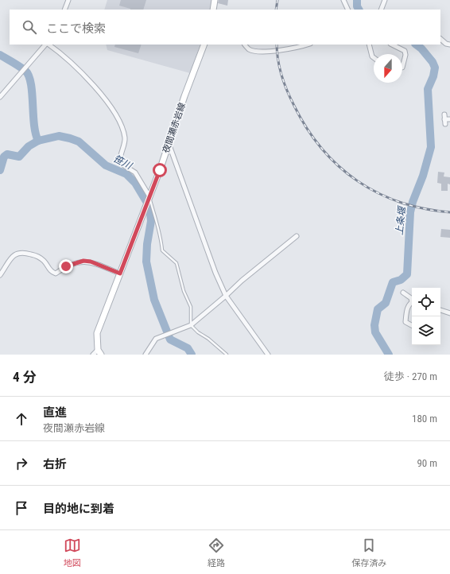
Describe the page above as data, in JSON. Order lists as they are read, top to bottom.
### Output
{
  "streets": {
    "main road": ["夜間瀬赤岩線"]
  },
  "water": ["笹川", "上条堰"],
  "north": "bottom",
  "page": {
    "search": "ここで検索",
    "heading": ["4 分", "徒歩 · 270 m"],
    "list": [
      ["直進", "夜間瀬赤岩線", "180 m"],
      ["右折", "90 m"],
      "目的地に到着"
    ],
    "nav": ["地図", "経路", "保存済み"]
  }
}
